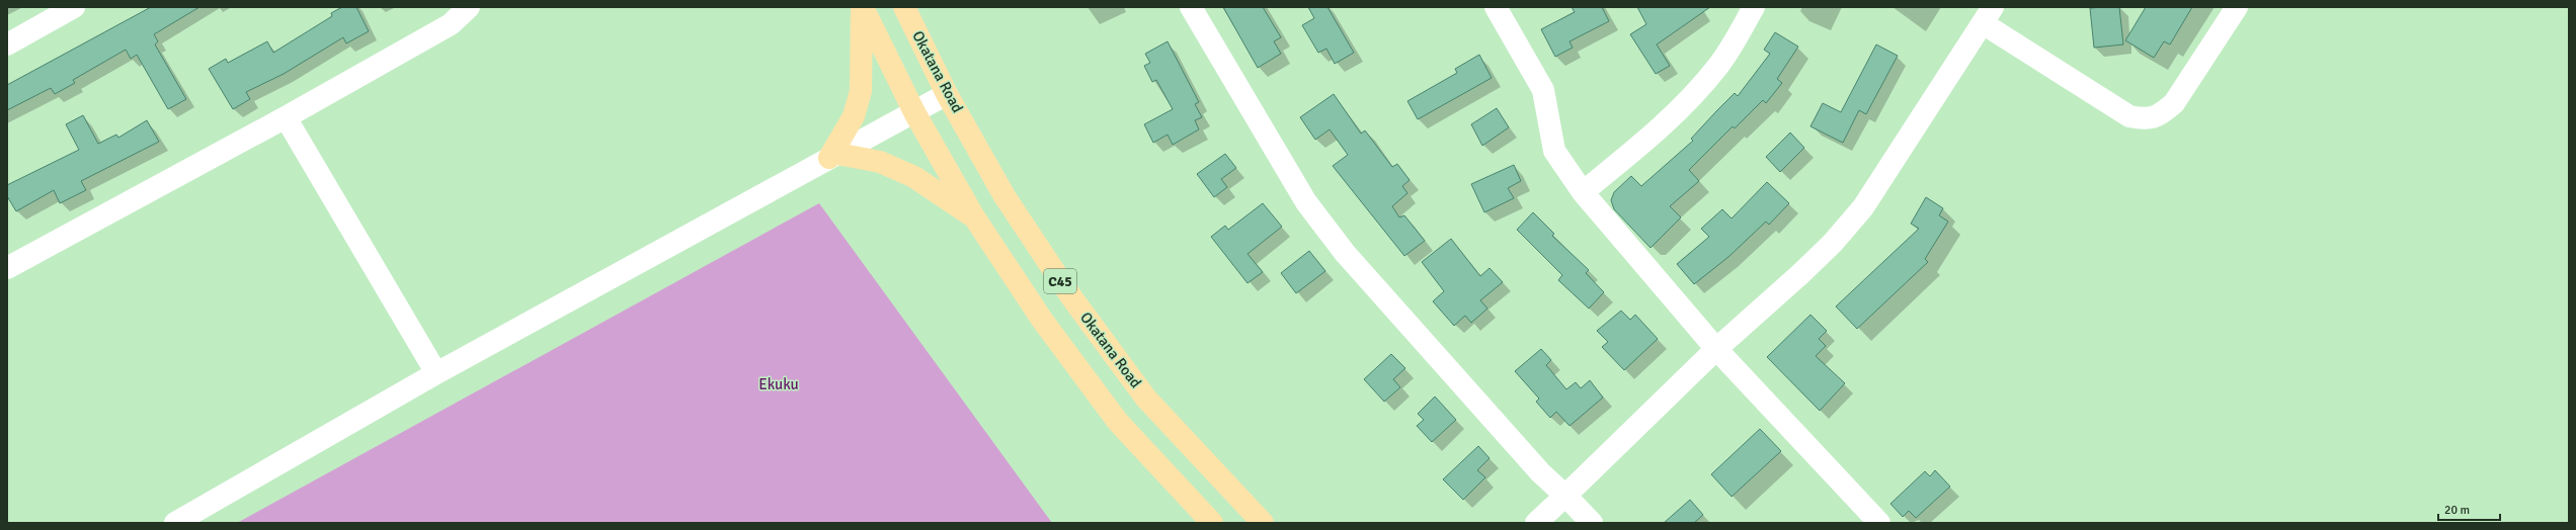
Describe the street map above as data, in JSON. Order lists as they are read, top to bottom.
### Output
{
  "streets": {
    "main road": ["Okatana Road", "C45"]
  },
  "parks": ["Ekuku"],
  "scale_bar": "20 m"
}
